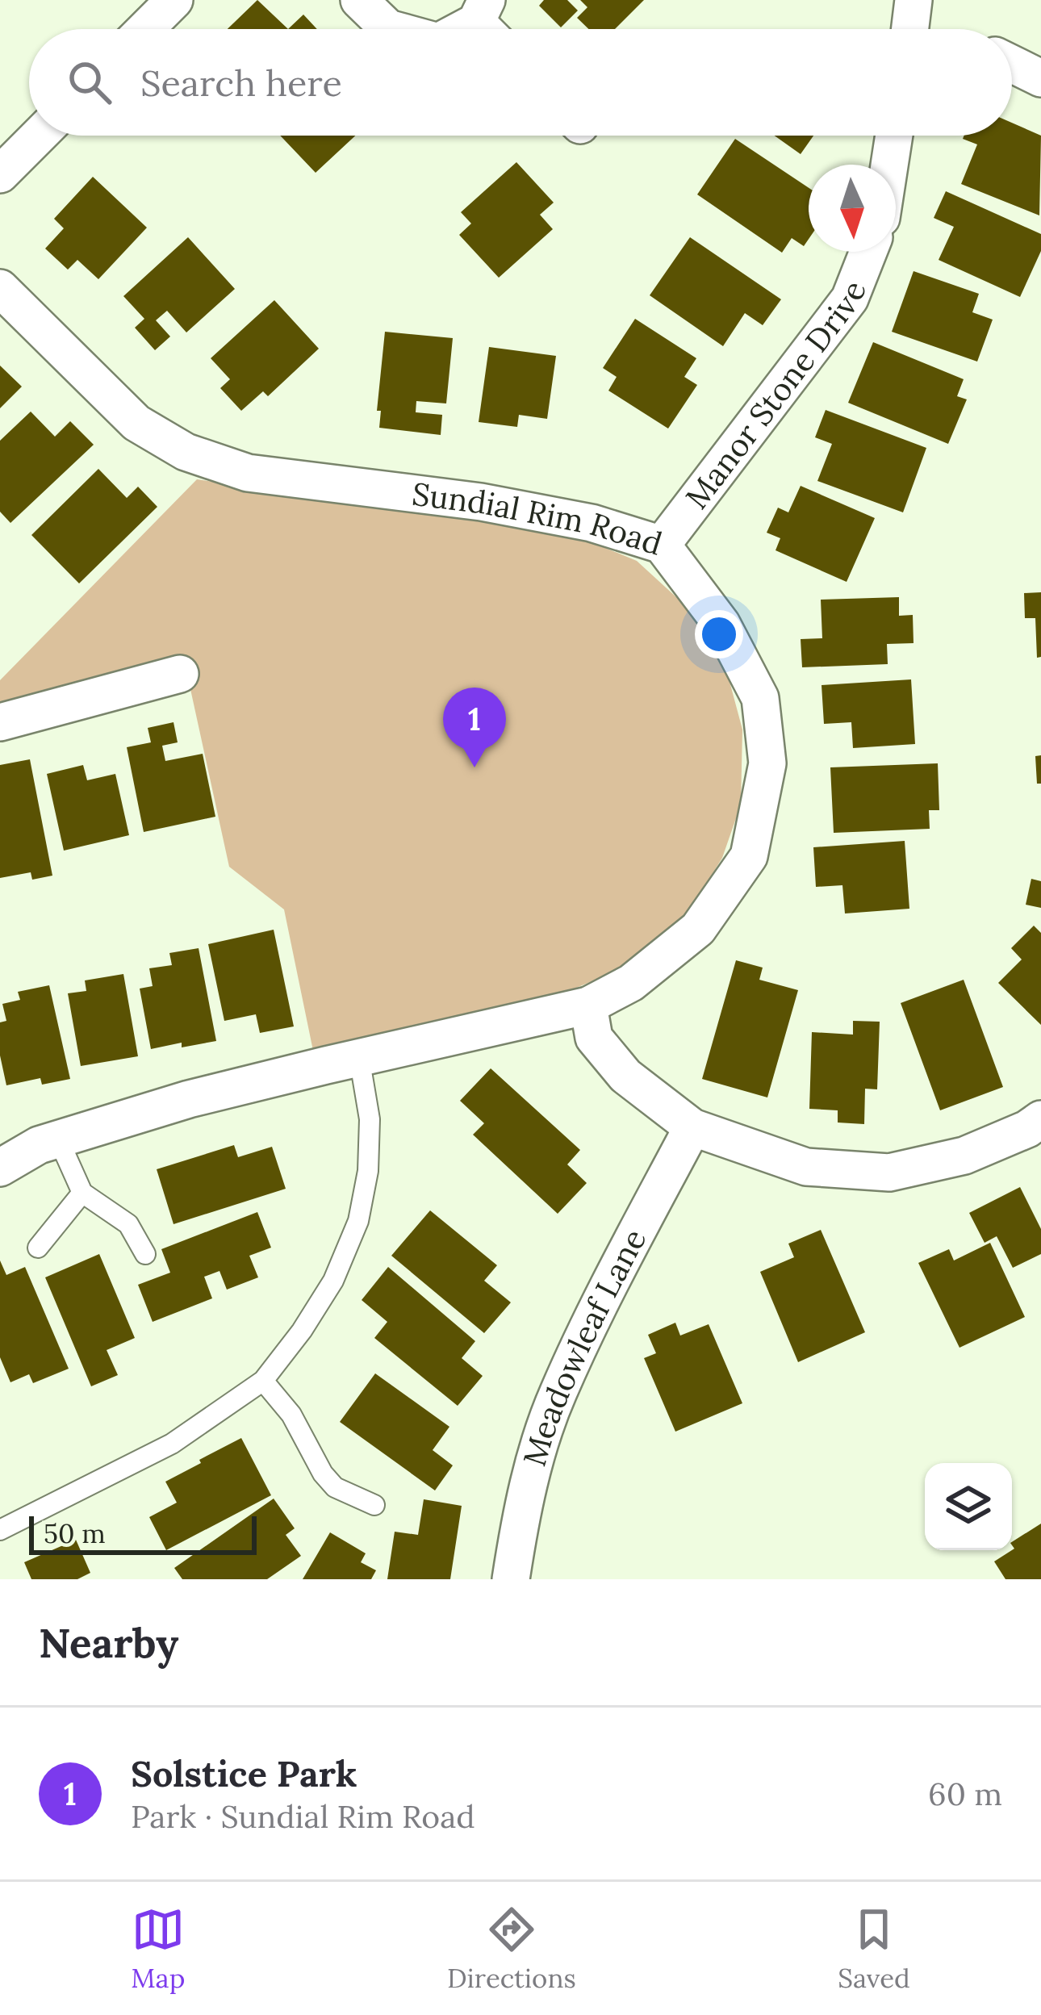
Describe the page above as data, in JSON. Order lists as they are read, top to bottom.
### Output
{
  "streets": {
    "street": ["Manor Stone Drive", "Sundial Rim Road", "Meadowleaf Lane"]
  },
  "crossings": [
    ["Manor Stone Drive", "Sundial Rim Road"]
  ],
  "scale_bar": "50 m",
  "north": "bottom",
  "page": {
    "search": "Search here",
    "pins": "1",
    "scale": "50 m",
    "heading": "Nearby",
    "list": [
      {
        "mark": "1",
        "name": "Solstice Park",
        "note": "Park · Sundial Rim Road",
        "value": "60 m"
      }
    ],
    "nav": ["Map", "Directions", "Saved"]
  }
}
